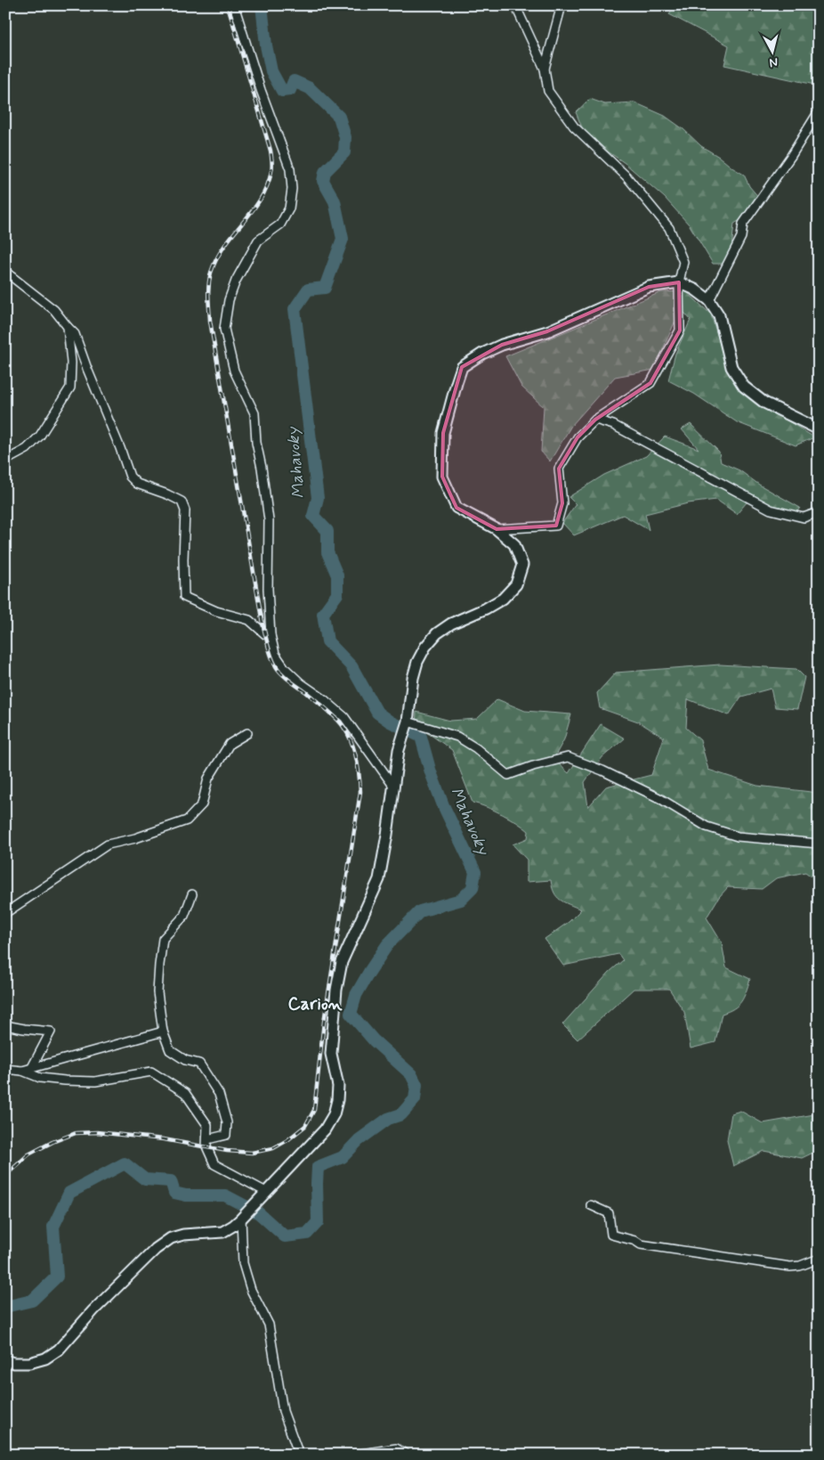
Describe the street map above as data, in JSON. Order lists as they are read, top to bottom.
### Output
{
  "districts": ["Carion"],
  "water": ["Mahavoky"],
  "north": "bottom"
}
